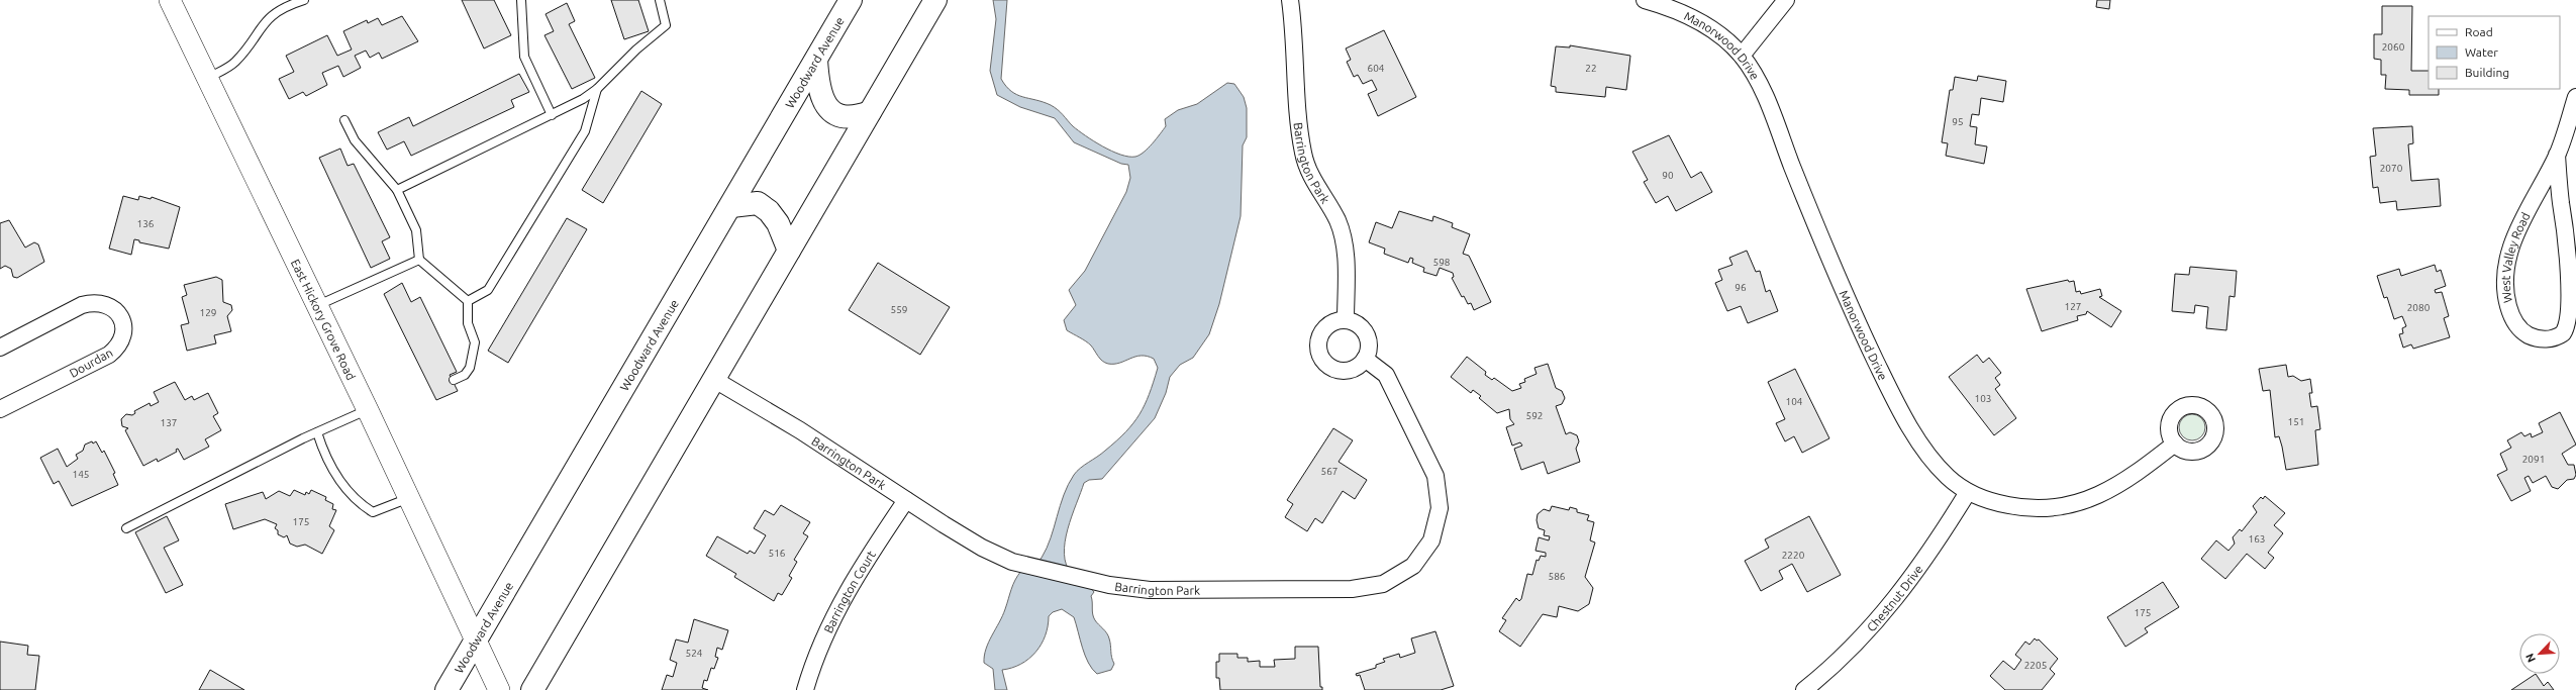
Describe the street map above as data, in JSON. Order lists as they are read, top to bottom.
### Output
{
  "streets": {
    "main road": ["Woodward Avenue"],
    "street": [
      "Manorwood Drive",
      "Barrington Park",
      "West Valley Road",
      "East Hickory Grove Road",
      "Dourdan",
      "Barrington Court",
      "Chestnut Drive"
    ]
  },
  "crossings": [
    ["Manorwood Drive", "Chestnut Drive"],
    ["Woodward Avenue", "East Hickory Grove Road"],
    ["Barrington Park", "Barrington Court"]
  ],
  "house_numbers": [
    "2060",
    "604",
    "22",
    "95",
    "2070",
    "90",
    "136",
    "598",
    "96",
    "127",
    "2080",
    "559",
    "129",
    "103",
    "104",
    "592",
    "151",
    "137",
    "2091",
    "567",
    "145",
    "175",
    "163",
    "516",
    "2220",
    "586",
    "175",
    "524",
    "2205"
  ],
  "legend": ["Road", "Water", "Building"],
  "north": "bottom left"
}
